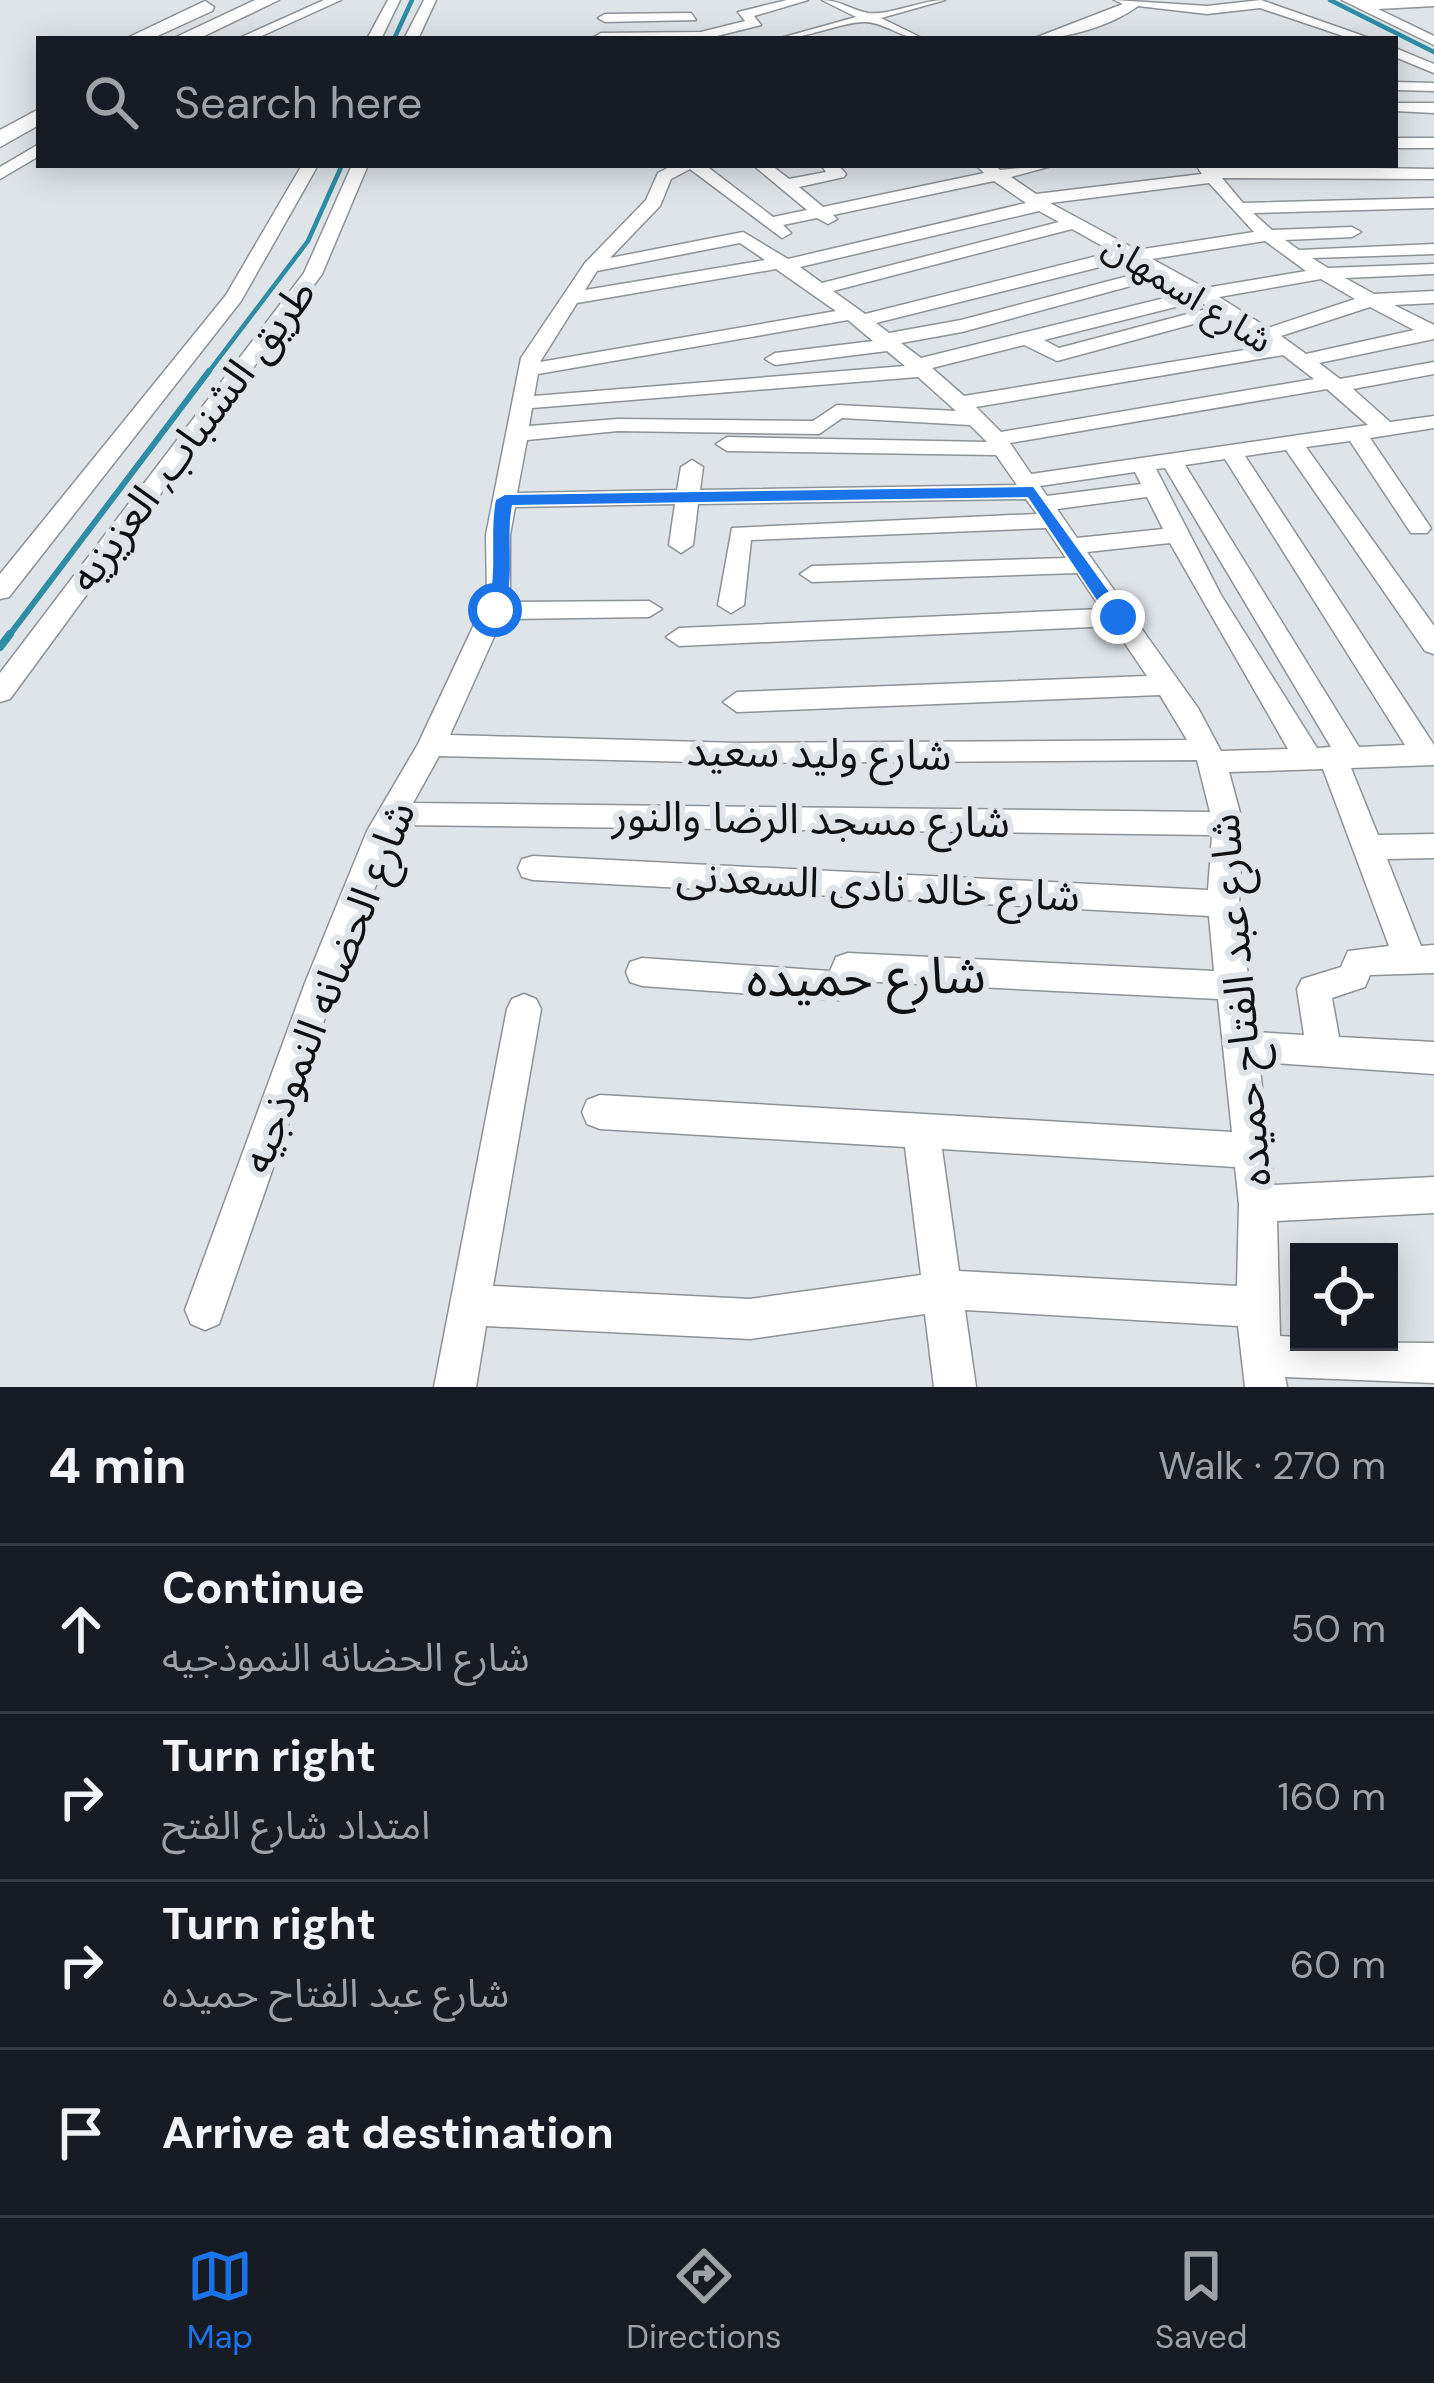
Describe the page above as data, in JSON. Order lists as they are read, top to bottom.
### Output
{
  "streets": {
    "street": [
      "شارع اسمهان",
      "طريق الشنباب, العزيزيه",
      "شارع وليد سعيد",
      "شارع مسجد الرضا والنور",
      "شارع خالد نادى السعدنى",
      "شارع حميده",
      "شارع الحضانه النموذجيه",
      "شارع عبد الفتاح حميده"
    ]
  },
  "crossings": [
    ["شارع وليد سعيد", "شارع الحضانه النموذجيه"],
    ["شارع وليد سعيد", "شارع عبد الفتاح حميده"],
    ["شارع مسجد الرضا والنور", "شارع الحضانه النموذجيه"],
    ["شارع مسجد الرضا والنور", "شارع عبد الفتاح حميده"],
    ["شارع خالد نادى السعدنى", "شارع عبد الفتاح حميده"],
    ["شارع حميده", "شارع عبد الفتاح حميده"]
  ],
  "page": {
    "search": "Search here",
    "heading": ["4 min", "Walk · 270 m"],
    "list": [
      ["Continue", "شارع الحضانه النموذجيه", "50 m"],
      ["Turn right", "امتداد شارع الفتح", "160 m"],
      ["Turn right", "شارع عبد الفتاح حميده", "60 m"],
      "Arrive at destination"
    ],
    "nav": ["Map", "Directions", "Saved"]
  }
}
